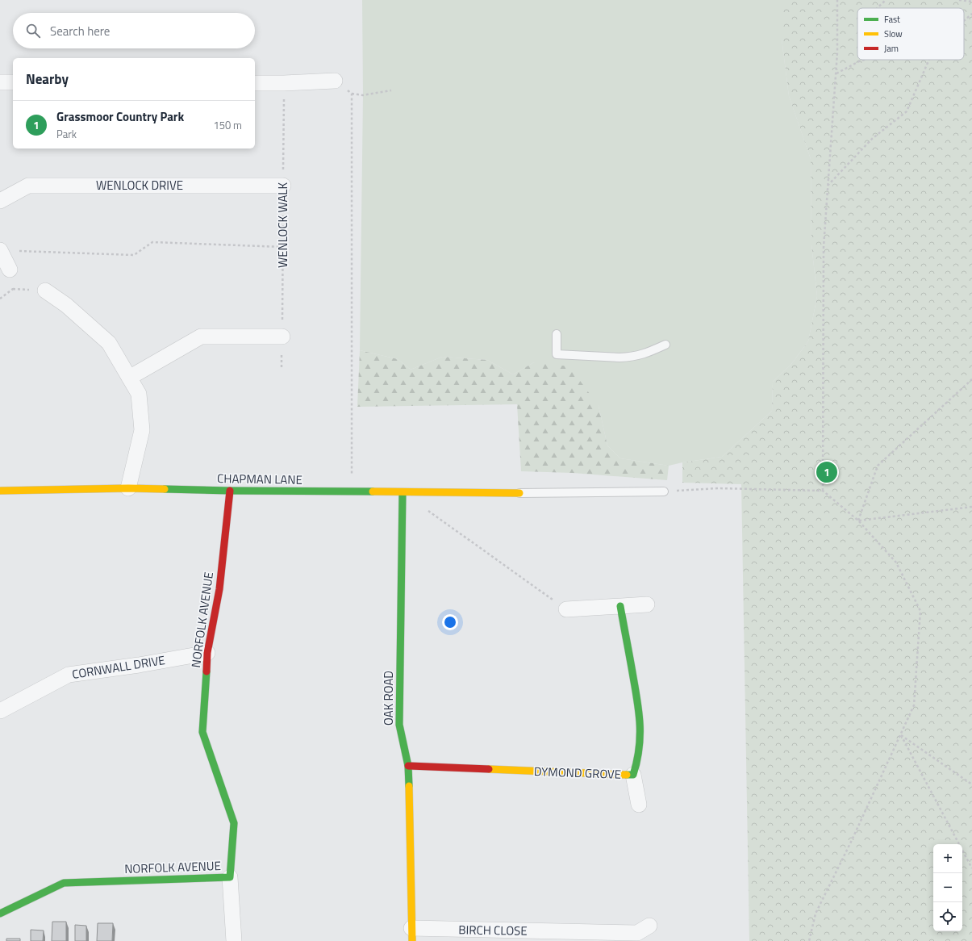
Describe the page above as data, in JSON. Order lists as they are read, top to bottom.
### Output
{
  "streets": {
    "street": [
      "WENLOCK DRIVE",
      "CHAPMAN LANE",
      "NORFOLK AVENUE",
      "CORNWALL DRIVE",
      "OAK ROAD",
      "DYMOND GROVE",
      "BIRCH CLOSE"
    ],
    "path": ["WENLOCK WALK"]
  },
  "crossings": [
    ["WENLOCK DRIVE", "WENLOCK WALK"],
    ["CHAPMAN LANE", "NORFOLK AVENUE"],
    ["CHAPMAN LANE", "OAK ROAD"],
    ["NORFOLK AVENUE", "CORNWALL DRIVE"],
    ["OAK ROAD", "DYMOND GROVE"],
    ["OAK ROAD", "BIRCH CLOSE"]
  ],
  "legend": ["Fast", "Slow", "Jam"],
  "page": {
    "search": "Search here",
    "heading": "Nearby",
    "list": [
      {
        "mark": "1",
        "name": "Grassmoor Country Park",
        "note": "Park",
        "value": "150 m"
      }
    ],
    "pins": "1",
    "map_buttons": ["+", "−"]
  }
}
